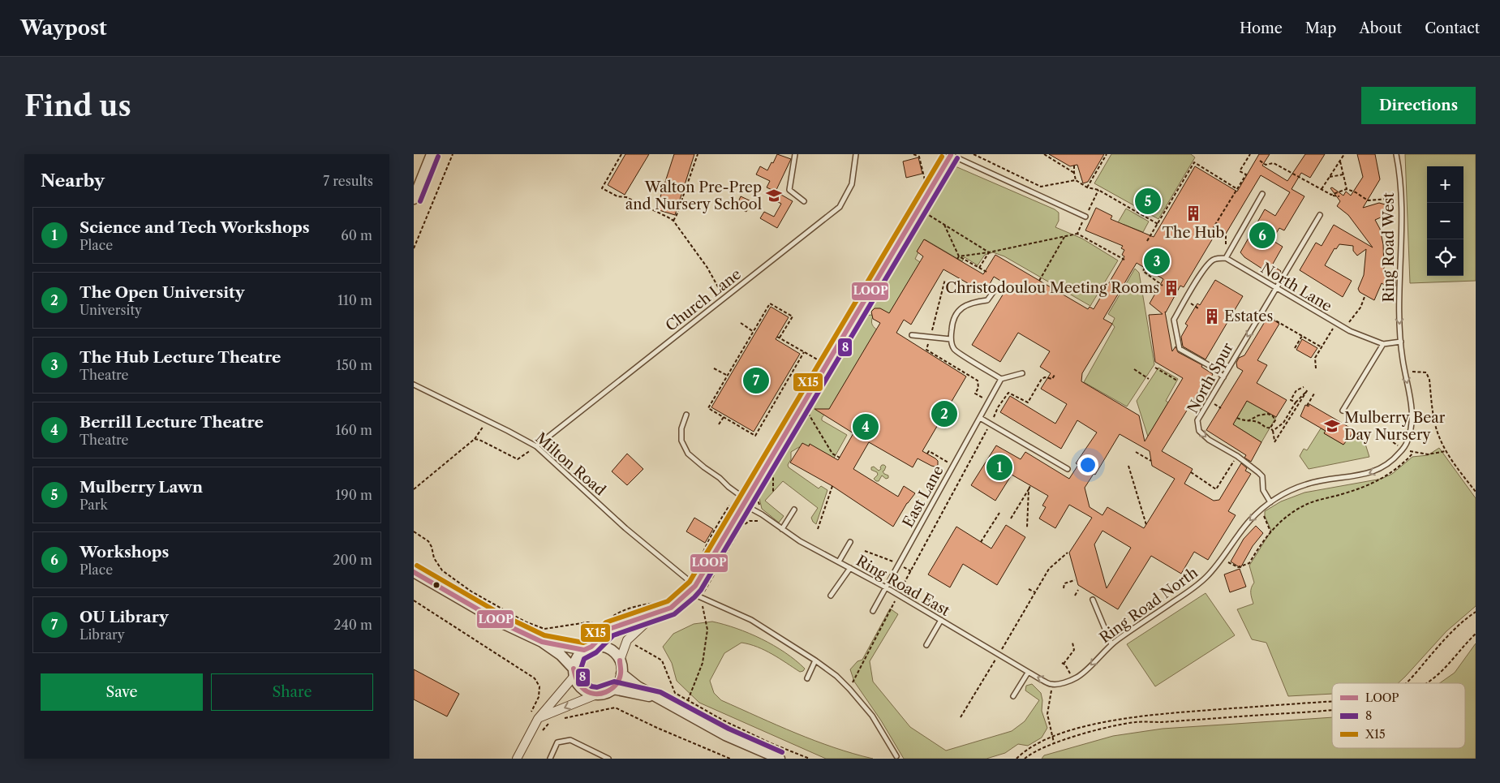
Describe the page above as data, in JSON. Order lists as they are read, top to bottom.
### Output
{
  "streets": {
    "lane": [
      "Ring Road West",
      "North Lane",
      "Church Lane",
      "North Spur",
      "Milton Road",
      "East Lane",
      "Ring Road East",
      "Ring Road North"
    ]
  },
  "crossings": [
    ["Ring Road West", "North Lane"],
    ["Ring Road West", "Ring Road North"],
    ["North Lane", "North Spur"],
    ["North Lane", "Ring Road North"],
    ["Church Lane", "Milton Road"],
    ["North Spur", "Ring Road North"],
    ["East Lane", "Ring Road East"],
    ["Ring Road East", "Ring Road North"]
  ],
  "one_way": ["Ring Road West", "Ring Road North"],
  "places": {
    "school or university": ["Walton Pre-Prep and Nursery School", "Mulberry Bear Day Nursery"],
    "building": ["The Hub", "Christodoulou Meeting Rooms", "Estates"]
  },
  "lines": ["transit line LOOP", "transit line 8", "transit line X15"],
  "legend": ["LOOP", "8", "X15"],
  "page": {
    "header": "Waypost",
    "nav": [
      "Home",
      "Map",
      "About",
      "Contact"
    ],
    "buttons": [
      "Directions",
      ["Save", "Share"]
    ],
    "title": "Find us",
    "heading": ["Nearby", "7 results"],
    "map_buttons": ["+", "−"],
    "pins": [
      "5",
      "6",
      "3",
      "7",
      "2",
      "4",
      "1"
    ],
    "list": [
      {
        "mark": "1",
        "name": "Science and Tech Workshops",
        "note": "Place",
        "value": "60 m"
      },
      {
        "mark": "2",
        "name": "The Open University",
        "note": "University",
        "value": "110 m"
      },
      {
        "mark": "3",
        "name": "The Hub Lecture Theatre",
        "note": "Theatre",
        "value": "150 m"
      },
      {
        "mark": "4",
        "name": "Berrill Lecture Theatre",
        "note": "Theatre",
        "value": "160 m"
      },
      {
        "mark": "5",
        "name": "Mulberry Lawn",
        "note": "Park",
        "value": "190 m"
      },
      {
        "mark": "6",
        "name": "Workshops",
        "note": "Place",
        "value": "200 m"
      },
      {
        "mark": "7",
        "name": "OU Library",
        "note": "Library",
        "value": "240 m"
      }
    ]
  }
}
